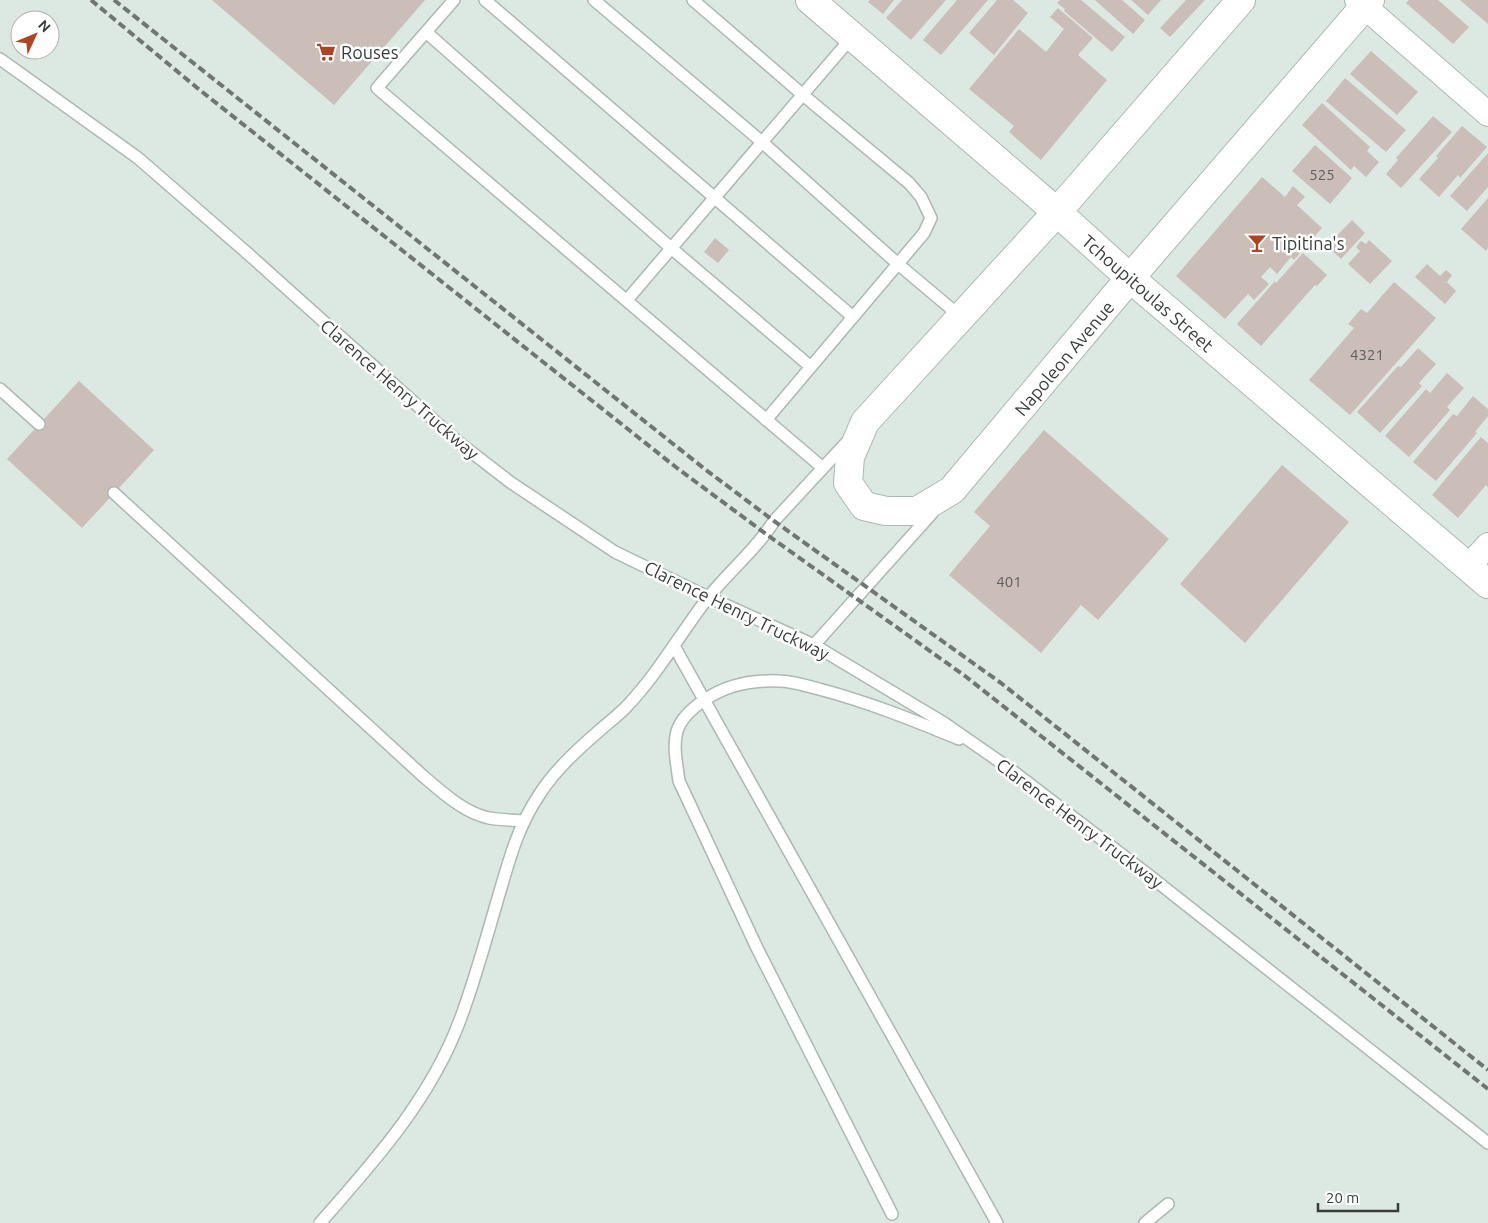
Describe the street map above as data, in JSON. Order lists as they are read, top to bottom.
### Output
{
  "streets": {
    "street": ["Tchoupitoulas Street", "Napoleon Avenue"],
    "lane": ["Clarence Henry Truckway"]
  },
  "crossings": [
    ["Tchoupitoulas Street", "Napoleon Avenue"],
    ["Napoleon Avenue", "Clarence Henry Truckway"]
  ],
  "places": {
    "supermarket": ["Rouses"],
    "bar": ["Tipitina's"]
  },
  "house_numbers": ["525", "4321", "401"],
  "scale_bar": "20 m",
  "north": "top right"
}
